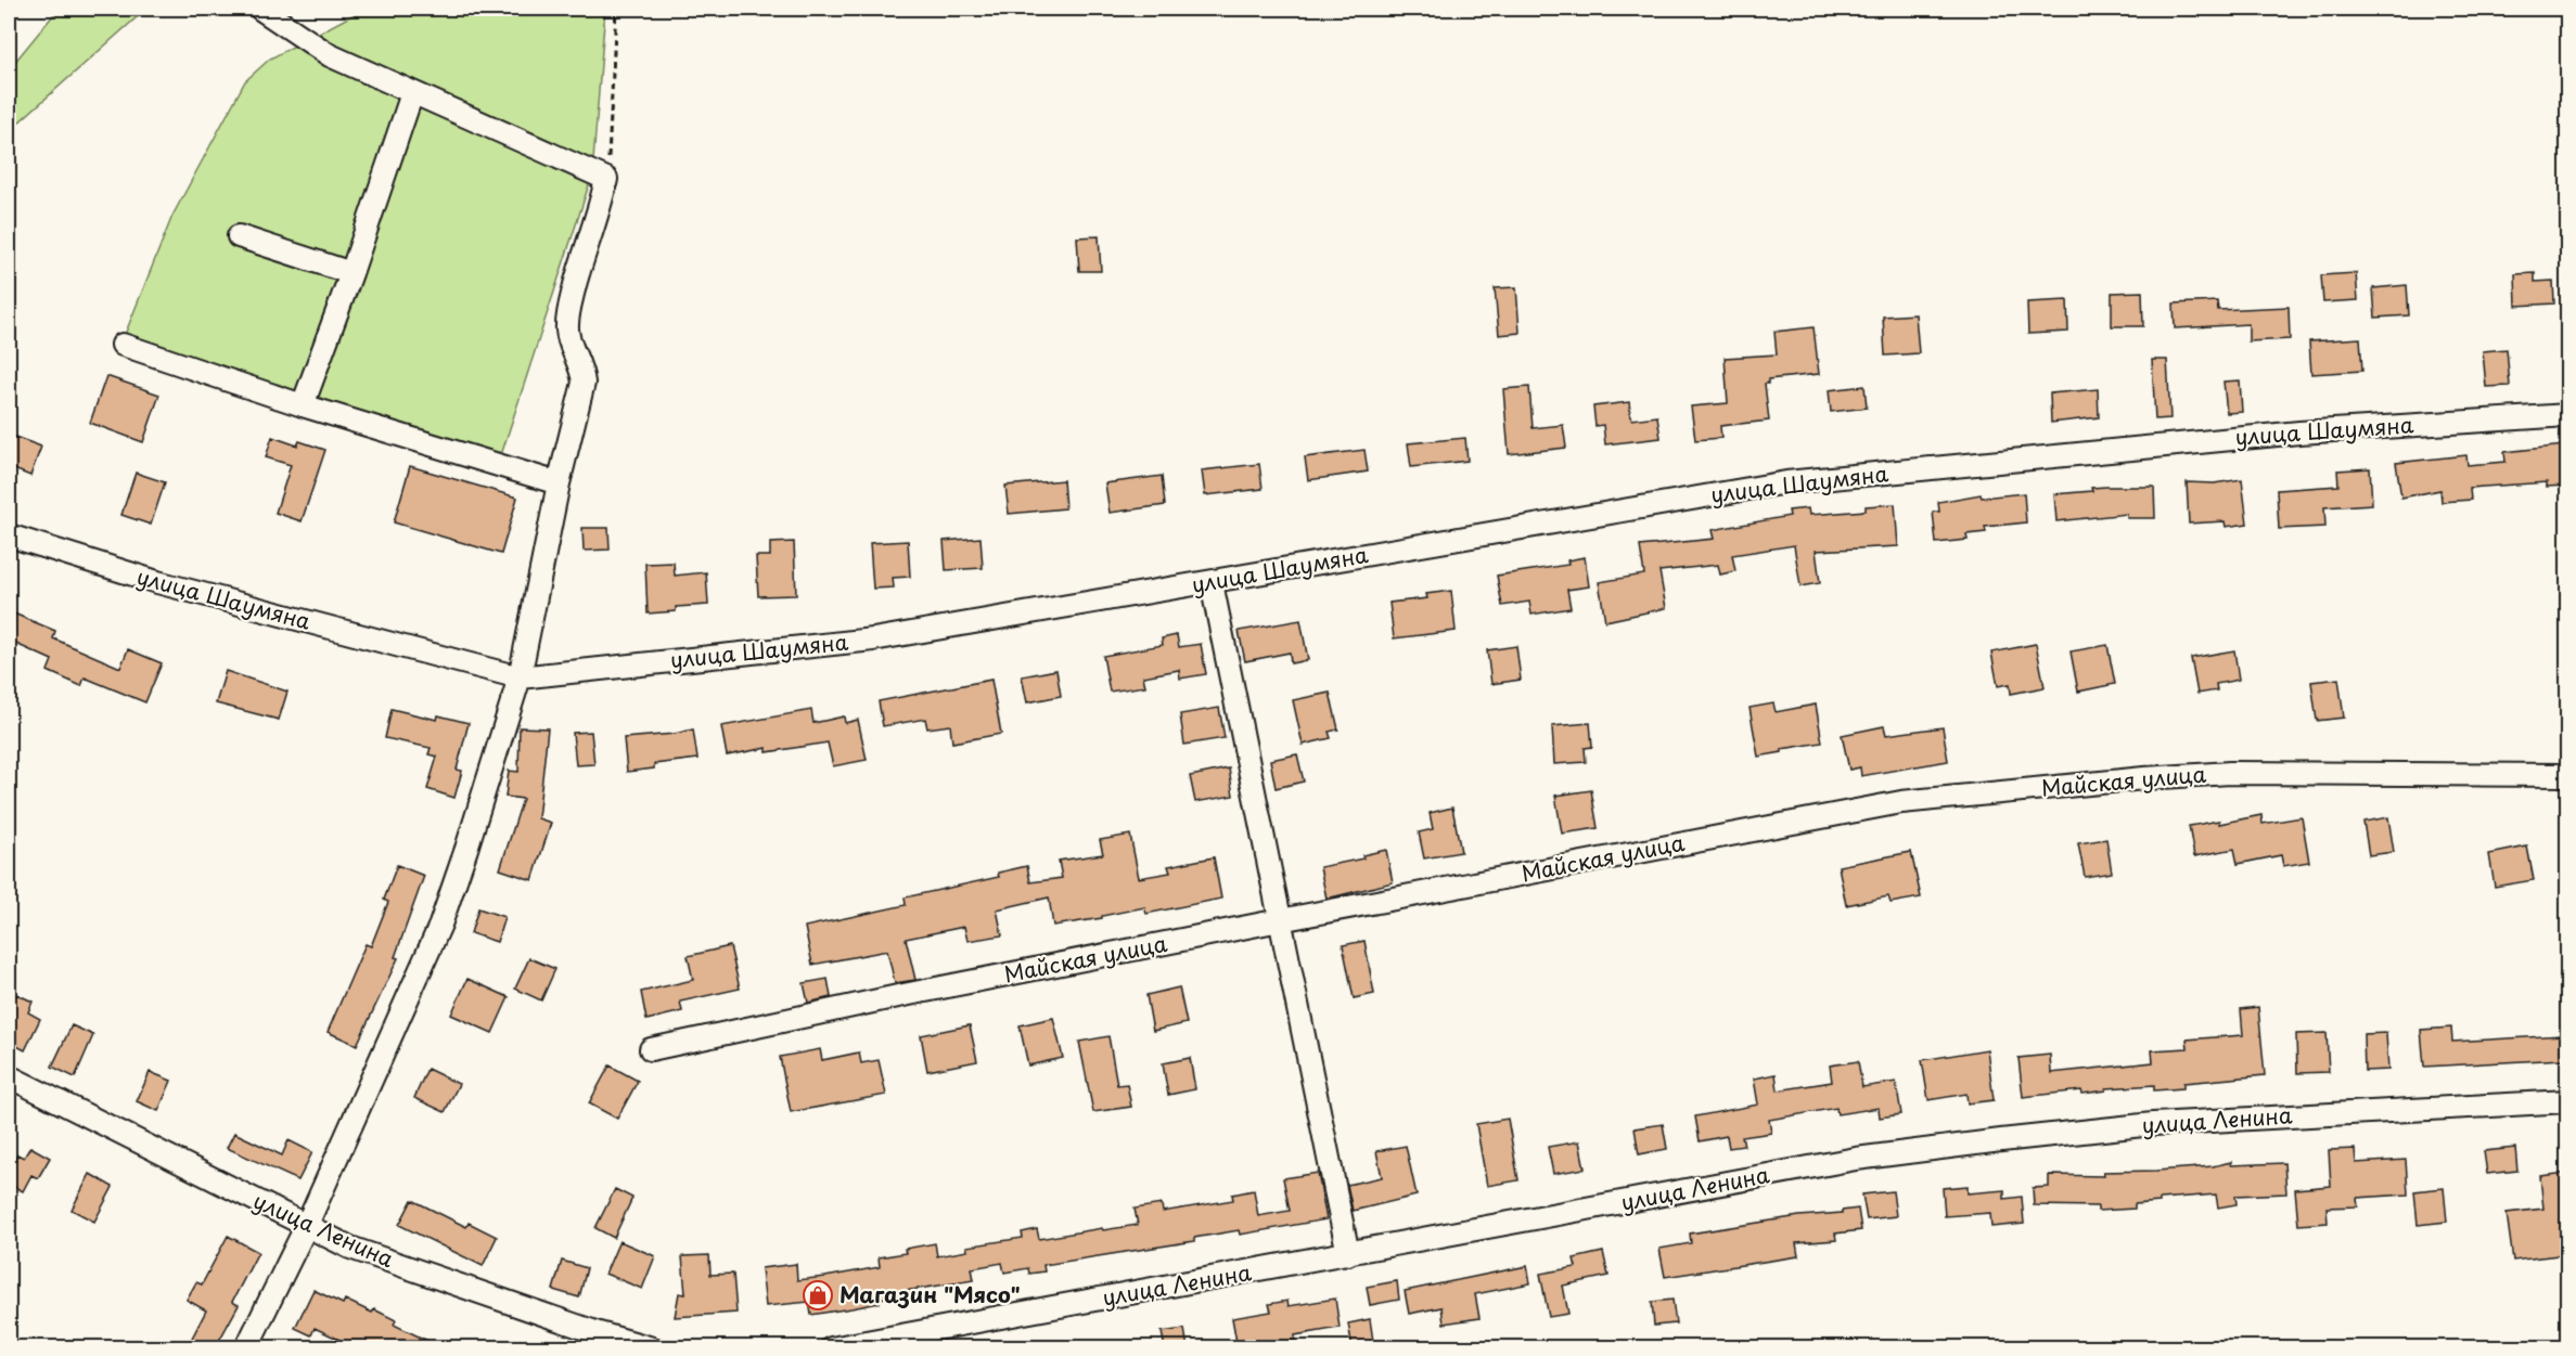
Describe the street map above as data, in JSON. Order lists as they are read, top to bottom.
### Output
{
  "streets": {
    "street": ["улица Шаумяна", "Майская улица", "улица Ленина"]
  },
  "places": {
    "shop": ["Магазин \"Мясо\""]
  }
}
